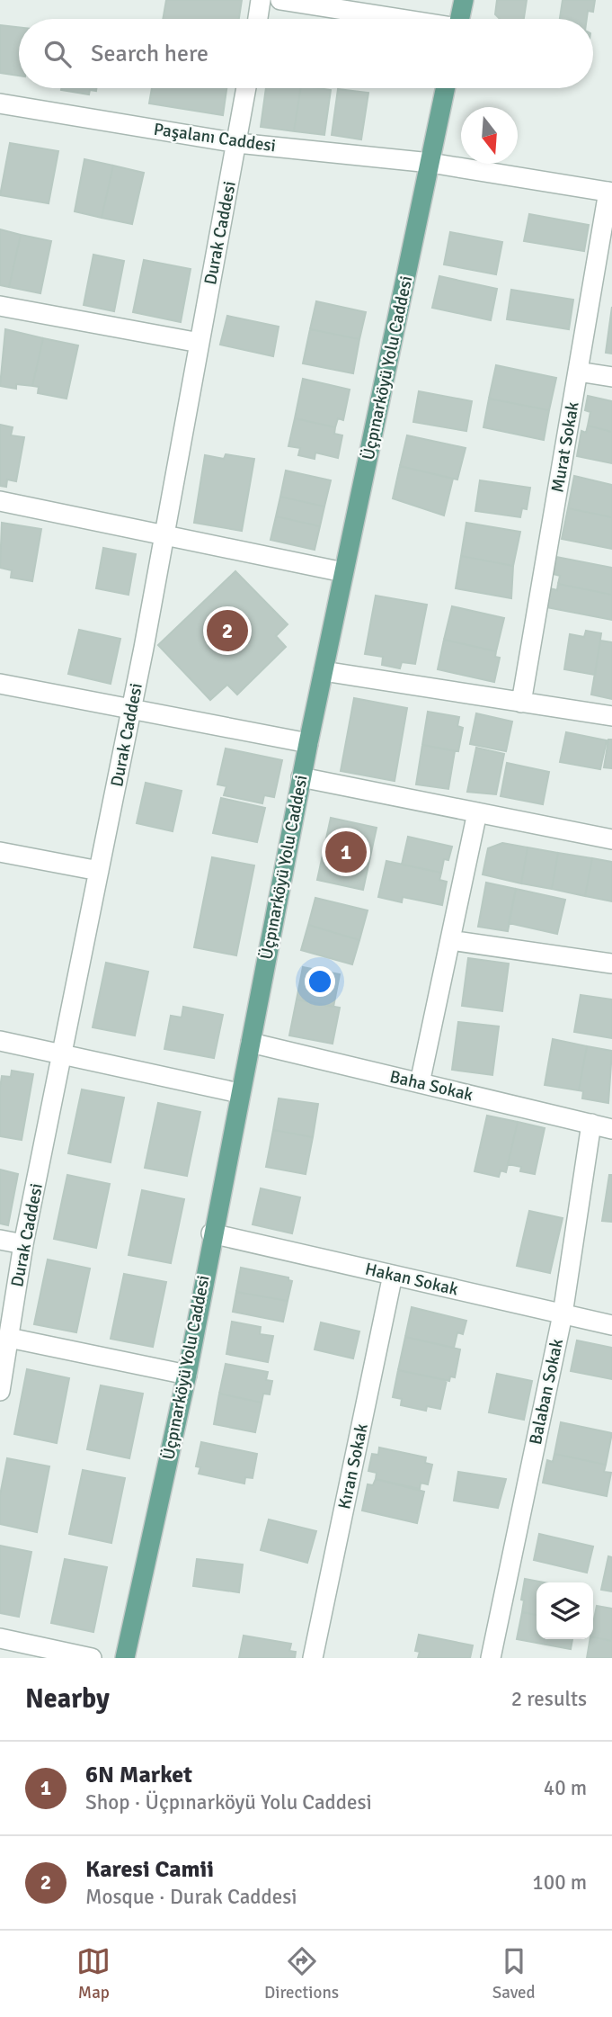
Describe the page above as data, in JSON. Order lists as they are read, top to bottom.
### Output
{
  "streets": {
    "main road": ["Üçpınarköyü Yolu Caddesi"],
    "street": [
      "Paşalanı Caddesi",
      "Durak Caddesi",
      "Murat Sokak",
      "Baha Sokak",
      "Hakan Sokak",
      "Balaban Sokak",
      "Kıran Sokak"
    ]
  },
  "crossings": [
    ["Paşalanı Caddesi", "Durak Caddesi"],
    ["Paşalanı Caddesi", "Üçpınarköyü Yolu Caddesi"],
    ["Paşalanı Caddesi", "Murat Sokak"],
    ["Üçpınarköyü Yolu Caddesi", "Baha Sokak"],
    ["Üçpınarköyü Yolu Caddesi", "Hakan Sokak"],
    ["Baha Sokak", "Balaban Sokak"],
    ["Hakan Sokak", "Balaban Sokak"],
    ["Hakan Sokak", "Kıran Sokak"]
  ],
  "north": "bottom",
  "page": {
    "search": "Search here",
    "pins": ["2", "1"],
    "heading": ["Nearby", "2 results"],
    "list": [
      {
        "mark": "1",
        "name": "6N Market",
        "note": "Shop · Üçpınarköyü Yolu Caddesi",
        "value": "40 m"
      },
      {
        "mark": "2",
        "name": "Karesi Camii",
        "note": "Mosque · Durak Caddesi",
        "value": "100 m"
      }
    ],
    "nav": ["Map", "Directions", "Saved"]
  }
}
